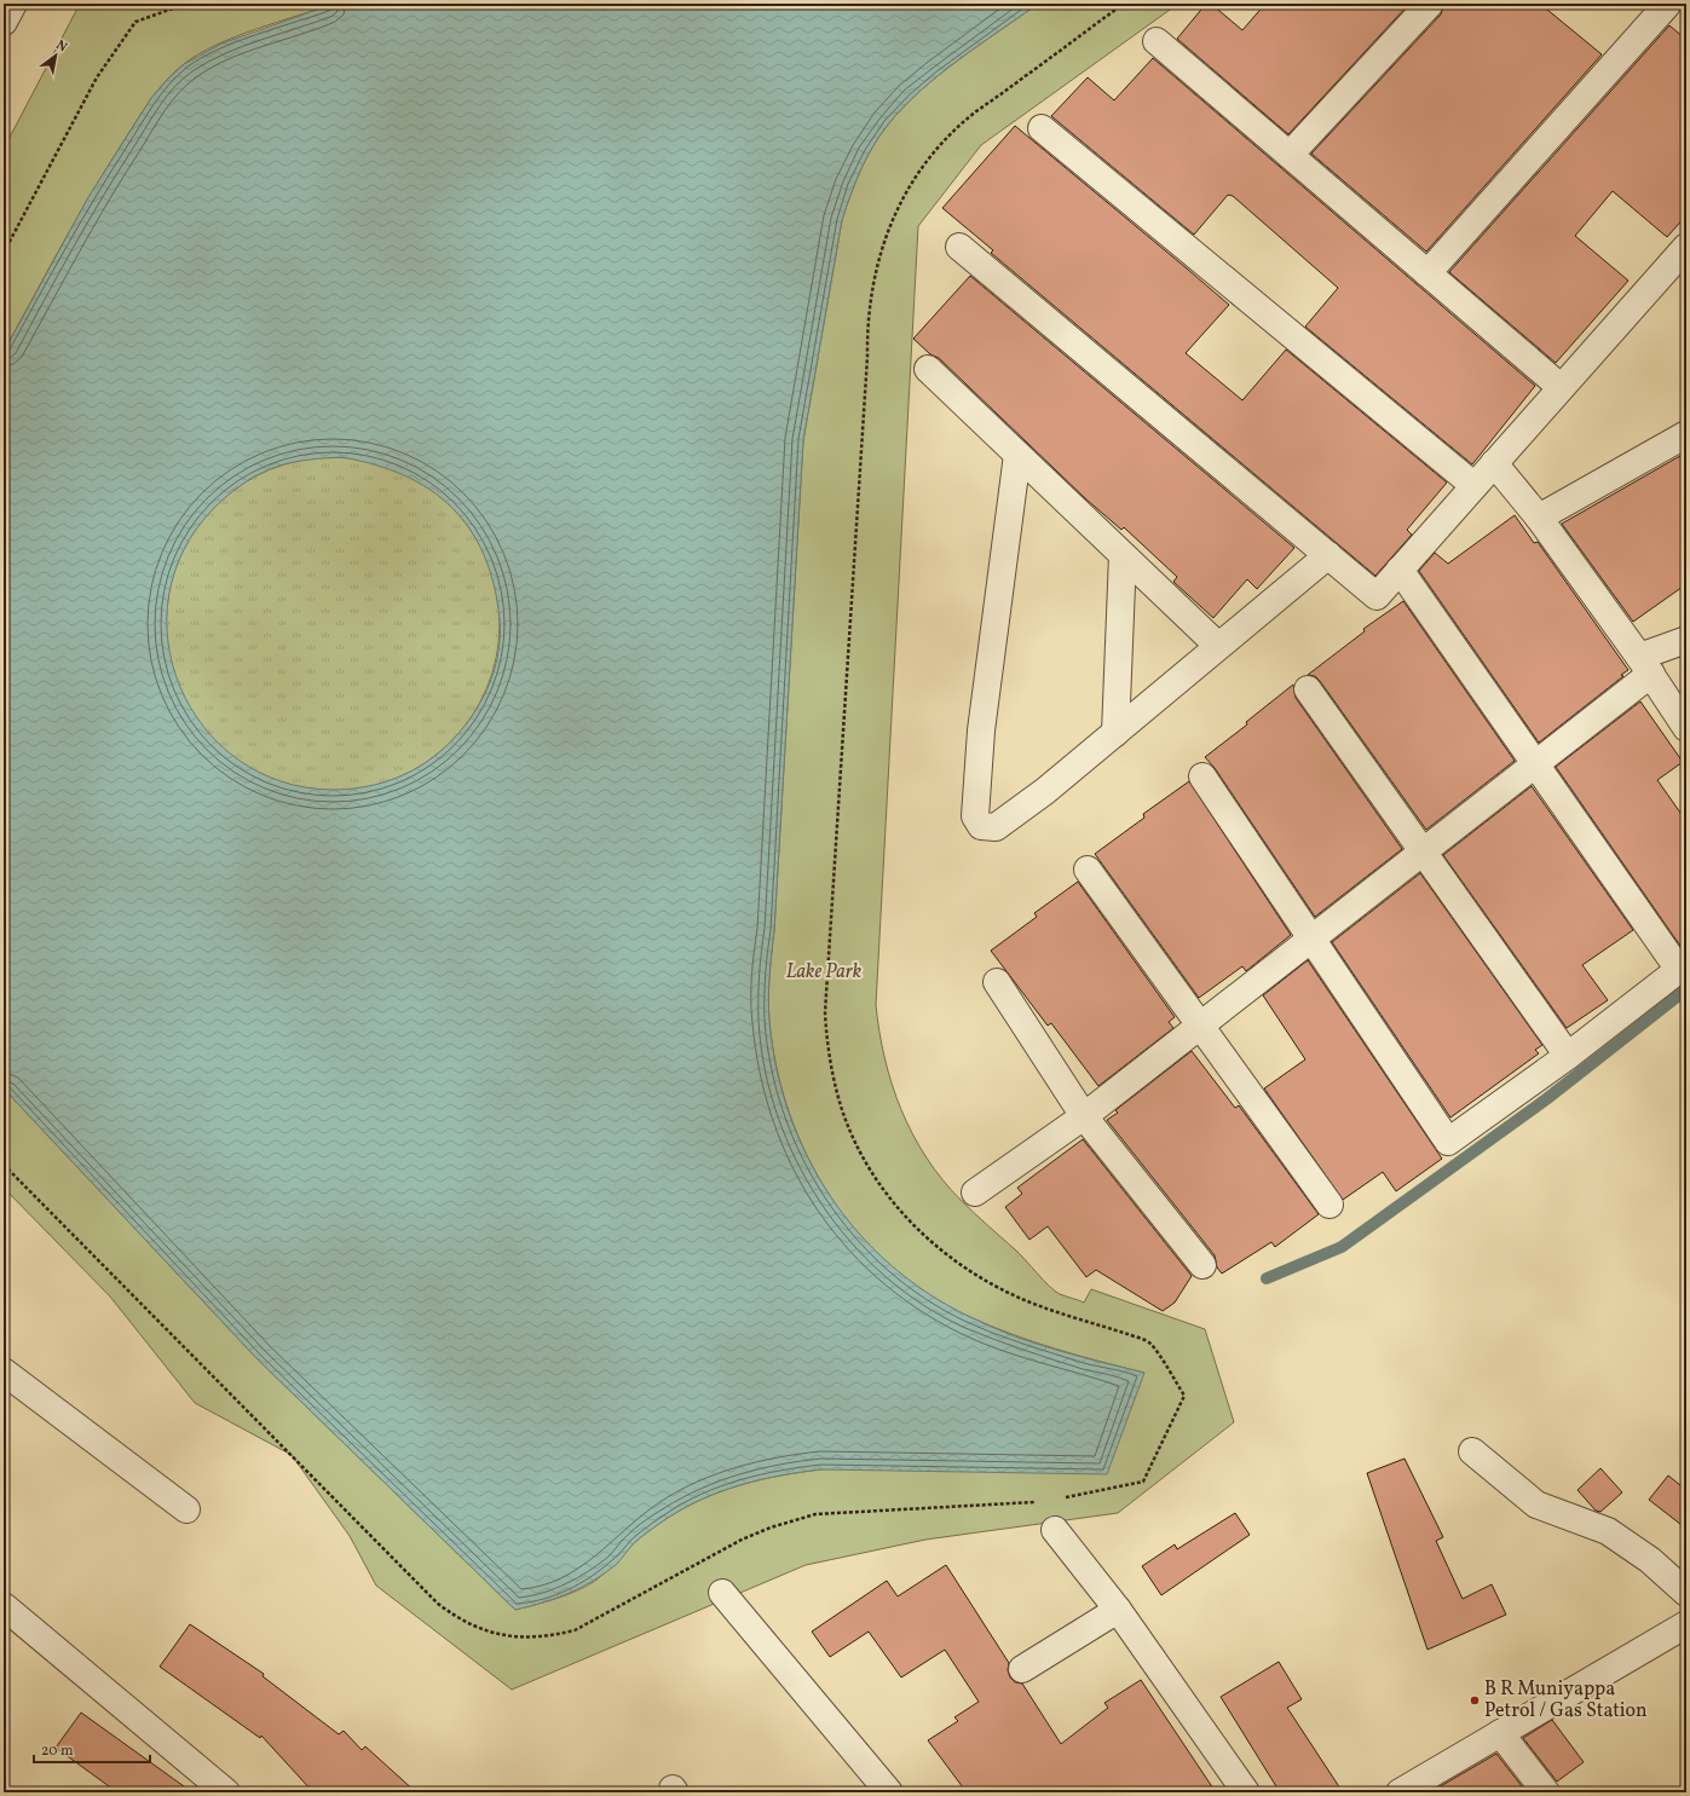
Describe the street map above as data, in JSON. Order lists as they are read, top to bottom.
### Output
{
  "parks": ["Lake Park"],
  "places": ["B R Muniyappa Petrol / Gas Station"],
  "scale_bar": "20 m",
  "north": "top right"
}
